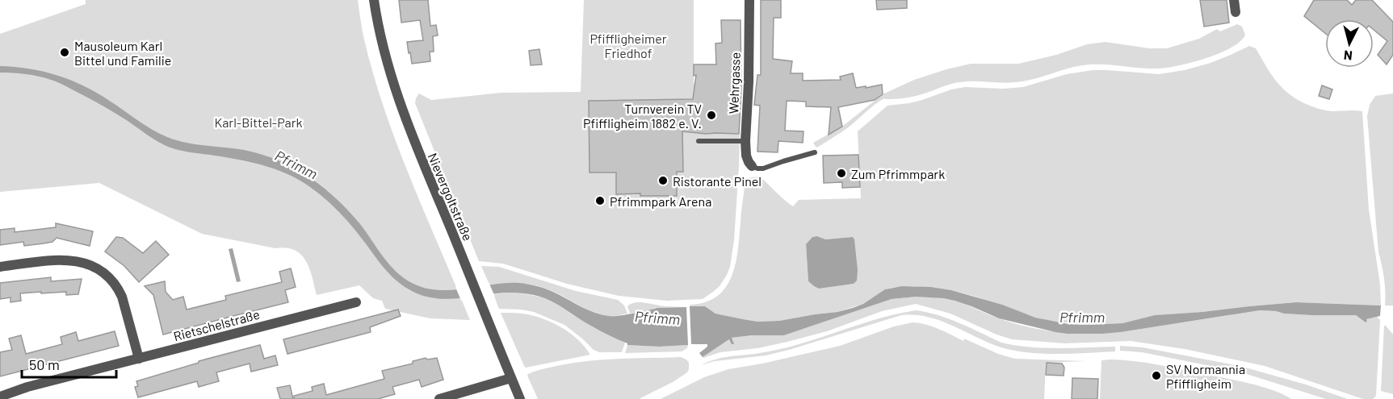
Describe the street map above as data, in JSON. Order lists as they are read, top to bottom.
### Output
{
  "streets": {
    "street": ["Wehrgasse", "Nievergoltstraße", "Rietschelstraße"]
  },
  "water": ["Pfrimm"],
  "parks": ["Pfiffligheimer Friedhof", "Karl-Bittel-Park"],
  "places": [
    "Mausoleum Karl Bittel und Familie",
    "Turnverein TV Pfiffligheim 1882 e. V.",
    "Zum Pfrimmpark",
    "Ristorante Pinel",
    "Pfrimmpark Arena",
    "SV Normannia Pfiffligheim"
  ],
  "scale_bar": "50 m",
  "north": "bottom"
}
